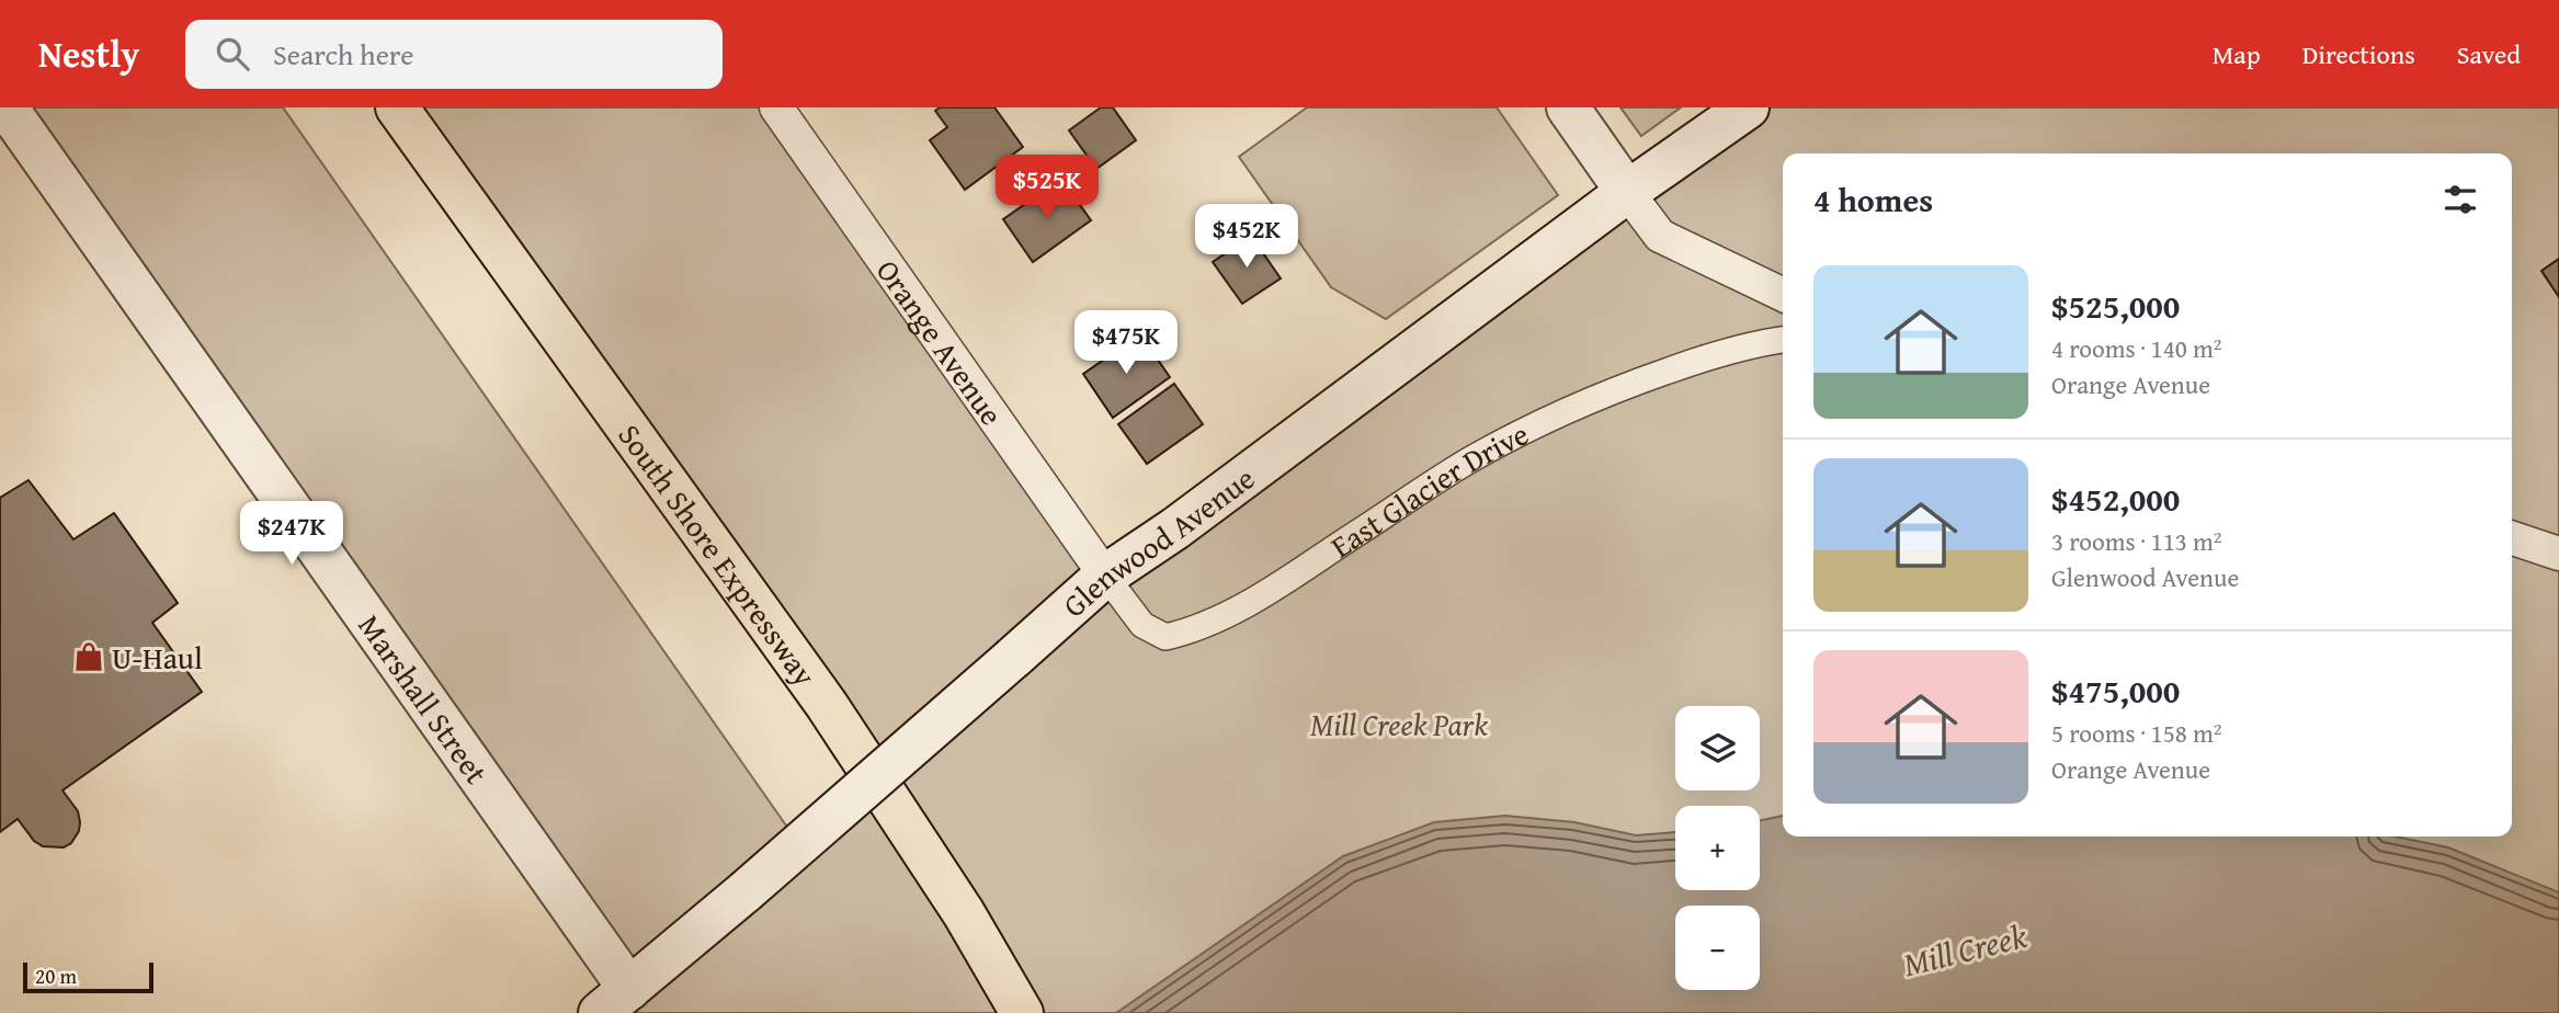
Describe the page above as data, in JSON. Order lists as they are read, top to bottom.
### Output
{
  "streets": {
    "highway": ["South Shore Expressway"],
    "main road": ["Glenwood Avenue", "Marshall Street"],
    "street": ["Orange Avenue", "East Glacier Drive"]
  },
  "crossings": [
    ["Orange Avenue", "East Glacier Drive"],
    ["Orange Avenue", "Glenwood Avenue"],
    ["East Glacier Drive", "Glenwood Avenue"],
    ["Glenwood Avenue", "Marshall Street"]
  ],
  "water": ["Mill Creek"],
  "parks": ["Mill Creek Park"],
  "places": {
    "shop": ["U-Haul"]
  },
  "scale_bar": "20 m",
  "page": {
    "header": "Nestly",
    "search": "Search here",
    "nav": ["Map", "Directions", "Saved"],
    "heading": "4 homes",
    "price": [
      "$525K",
      "$452K",
      "$475K",
      "$247K"
    ],
    "list": [
      {
        "name": "$525,000",
        "note": "4 rooms · 140 m² · Orange Avenue"
      },
      {
        "name": "$452,000",
        "note": "3 rooms · 113 m² · Glenwood Avenue"
      },
      {
        "name": "$475,000",
        "note": "5 rooms · 158 m² · Orange Avenue"
      }
    ],
    "map_buttons": ["+", "−"],
    "scale": "20 m"
  }
}
